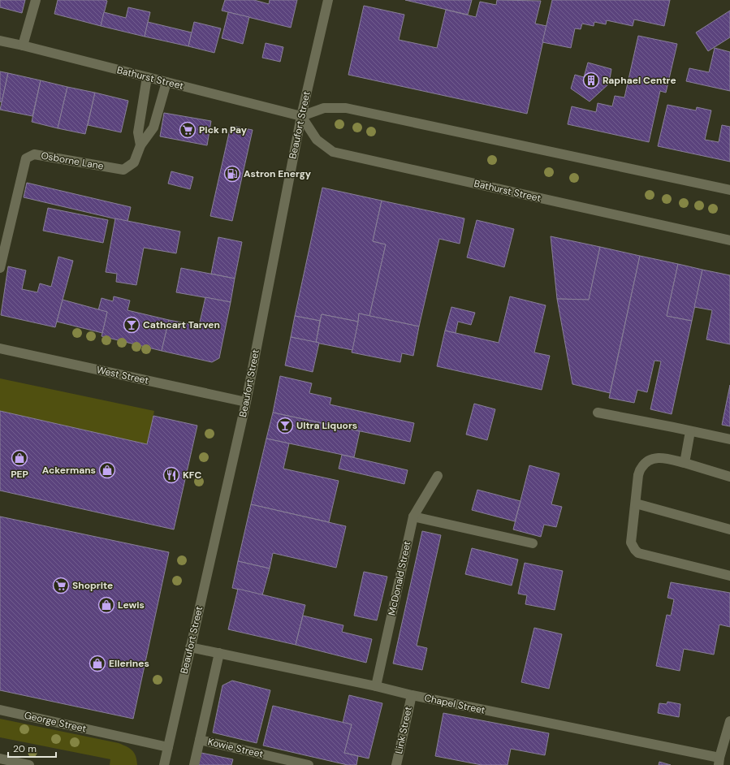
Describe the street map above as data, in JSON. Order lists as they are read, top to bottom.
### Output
{
  "streets": {
    "street": [
      "Bathurst Street",
      "Beaufort Street",
      "Osborne Lane",
      "West Street",
      "McDonald Street",
      "Chapel Street",
      "George Street",
      "Link Street",
      "Kowie Street"
    ]
  },
  "crossings": [
    ["Bathurst Street", "Beaufort Street"],
    ["Bathurst Street", "Osborne Lane"],
    ["Beaufort Street", "West Street"],
    ["Beaufort Street", "Chapel Street"],
    ["Beaufort Street", "George Street"],
    ["McDonald Street", "Chapel Street"],
    ["Chapel Street", "Link Street"]
  ],
  "places": {
    "building": ["Raphael Centre"],
    "supermarket": ["Pick n Pay", "Shoprite"],
    "fuel station": ["Astron Energy"],
    "bar": ["Cathcart Tarven", "Ultra Liquors"],
    "shop": [
      "PEP",
      "Ackermans",
      "Lewis",
      "Ellerines"
    ],
    "restaurant": ["KFC"]
  },
  "scale_bar": "20 m"
}
